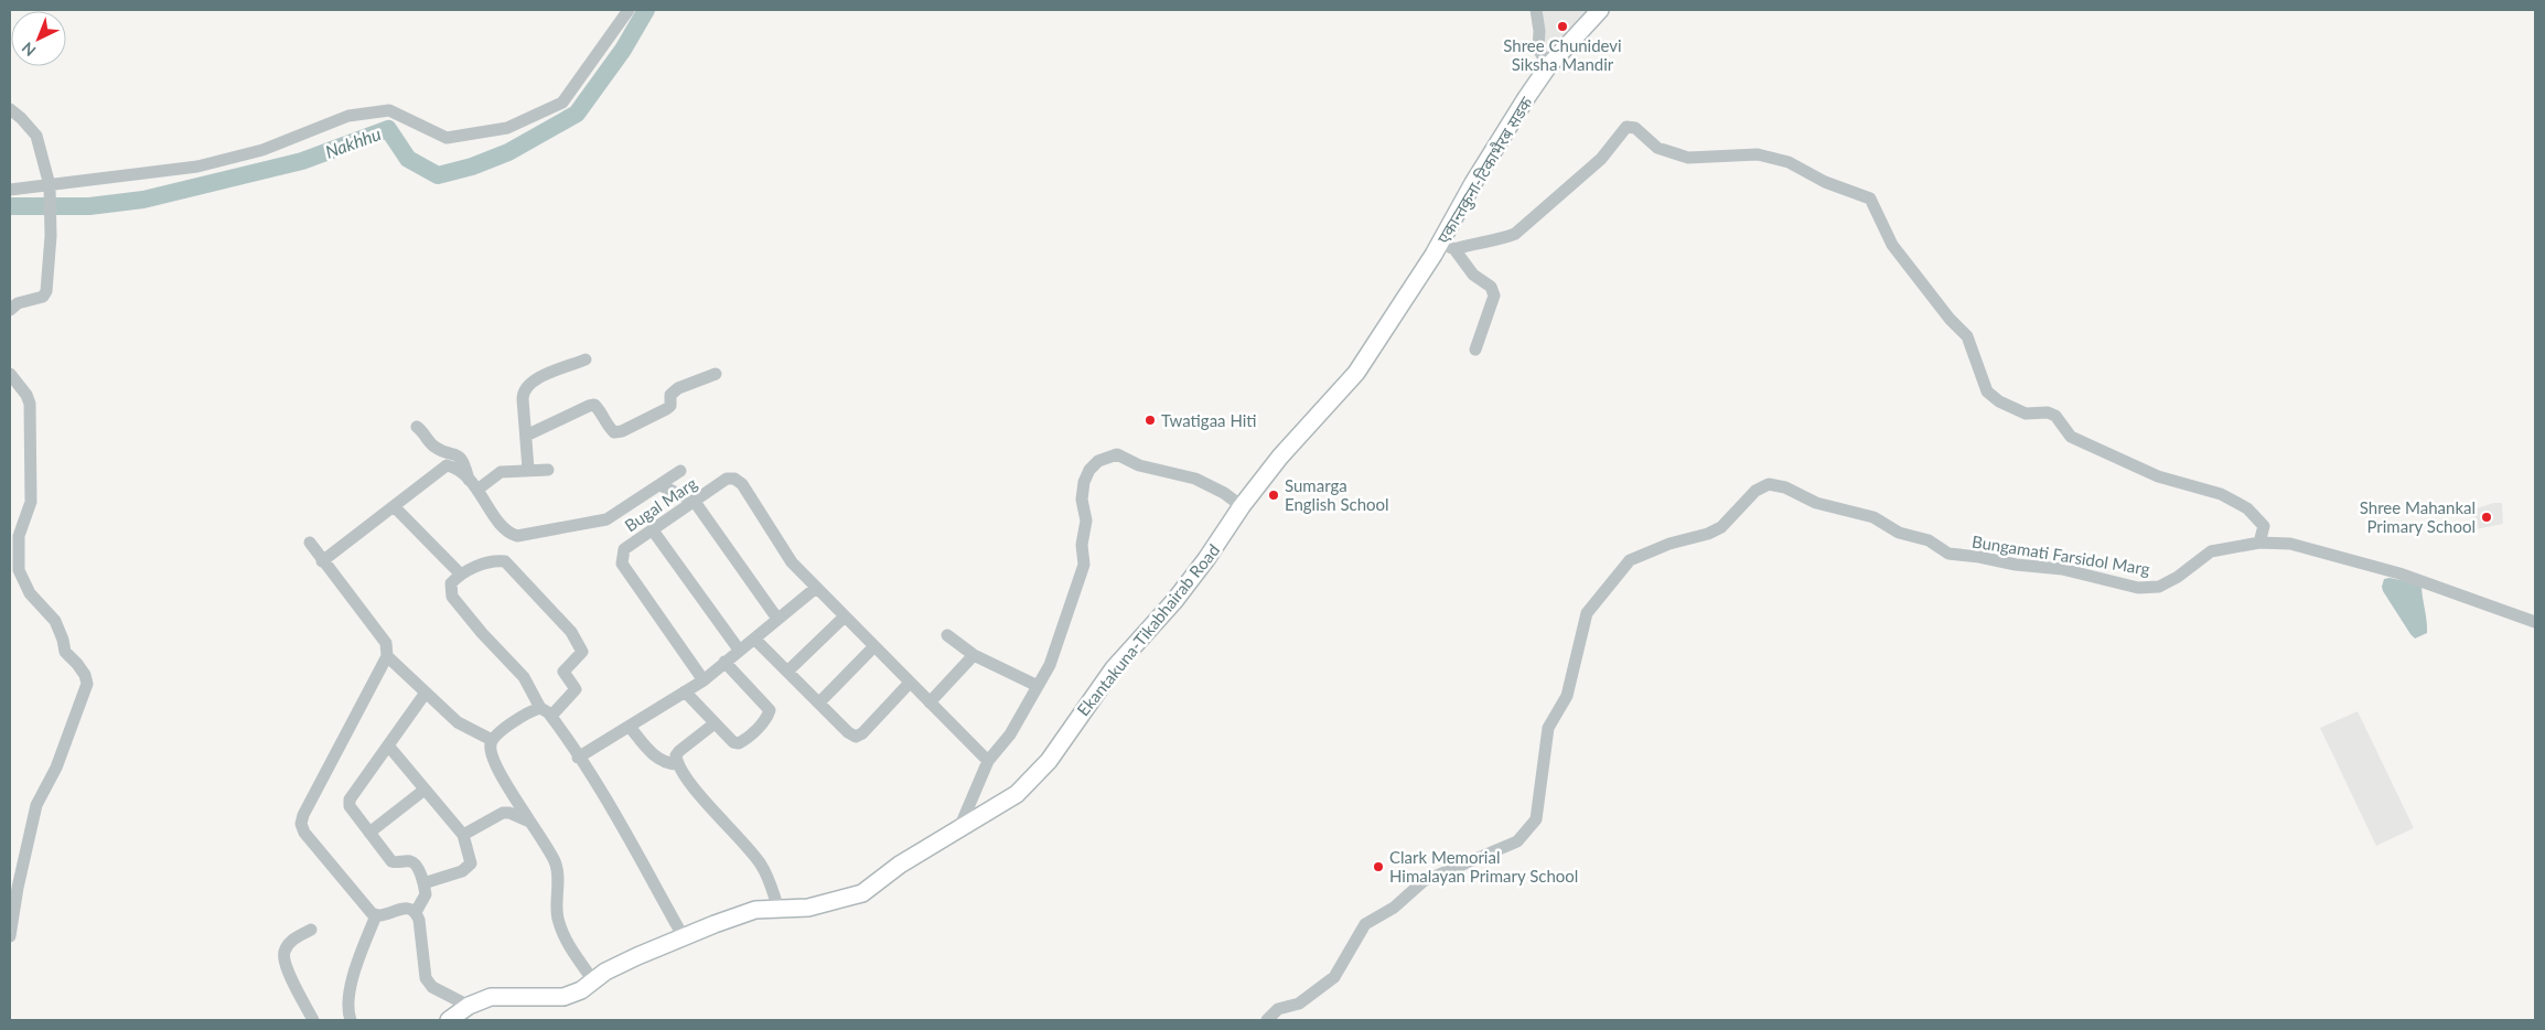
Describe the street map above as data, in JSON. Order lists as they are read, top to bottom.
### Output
{
  "streets": {
    "main road": ["एकान्तकुना-टिकाभैरब सडक", "Ekantakuna-Tikabhairab Road"],
    "street": ["Bugal Marg", "Bungamati Farsidol Marg"]
  },
  "crossings": [
    ["एकान्तकुना-टिकाभैरब सडक", "Ekantakuna-Tikabhairab Road"]
  ],
  "water": ["Nakhhu"],
  "places": [
    "Shree Chunidevi Siksha Mandir",
    "Twatigaa Hiti",
    "Sumarga English School",
    "Shree Mahankal Primary School",
    "Clark Memorial Himalayan Primary School"
  ],
  "north": "bottom left"
}
